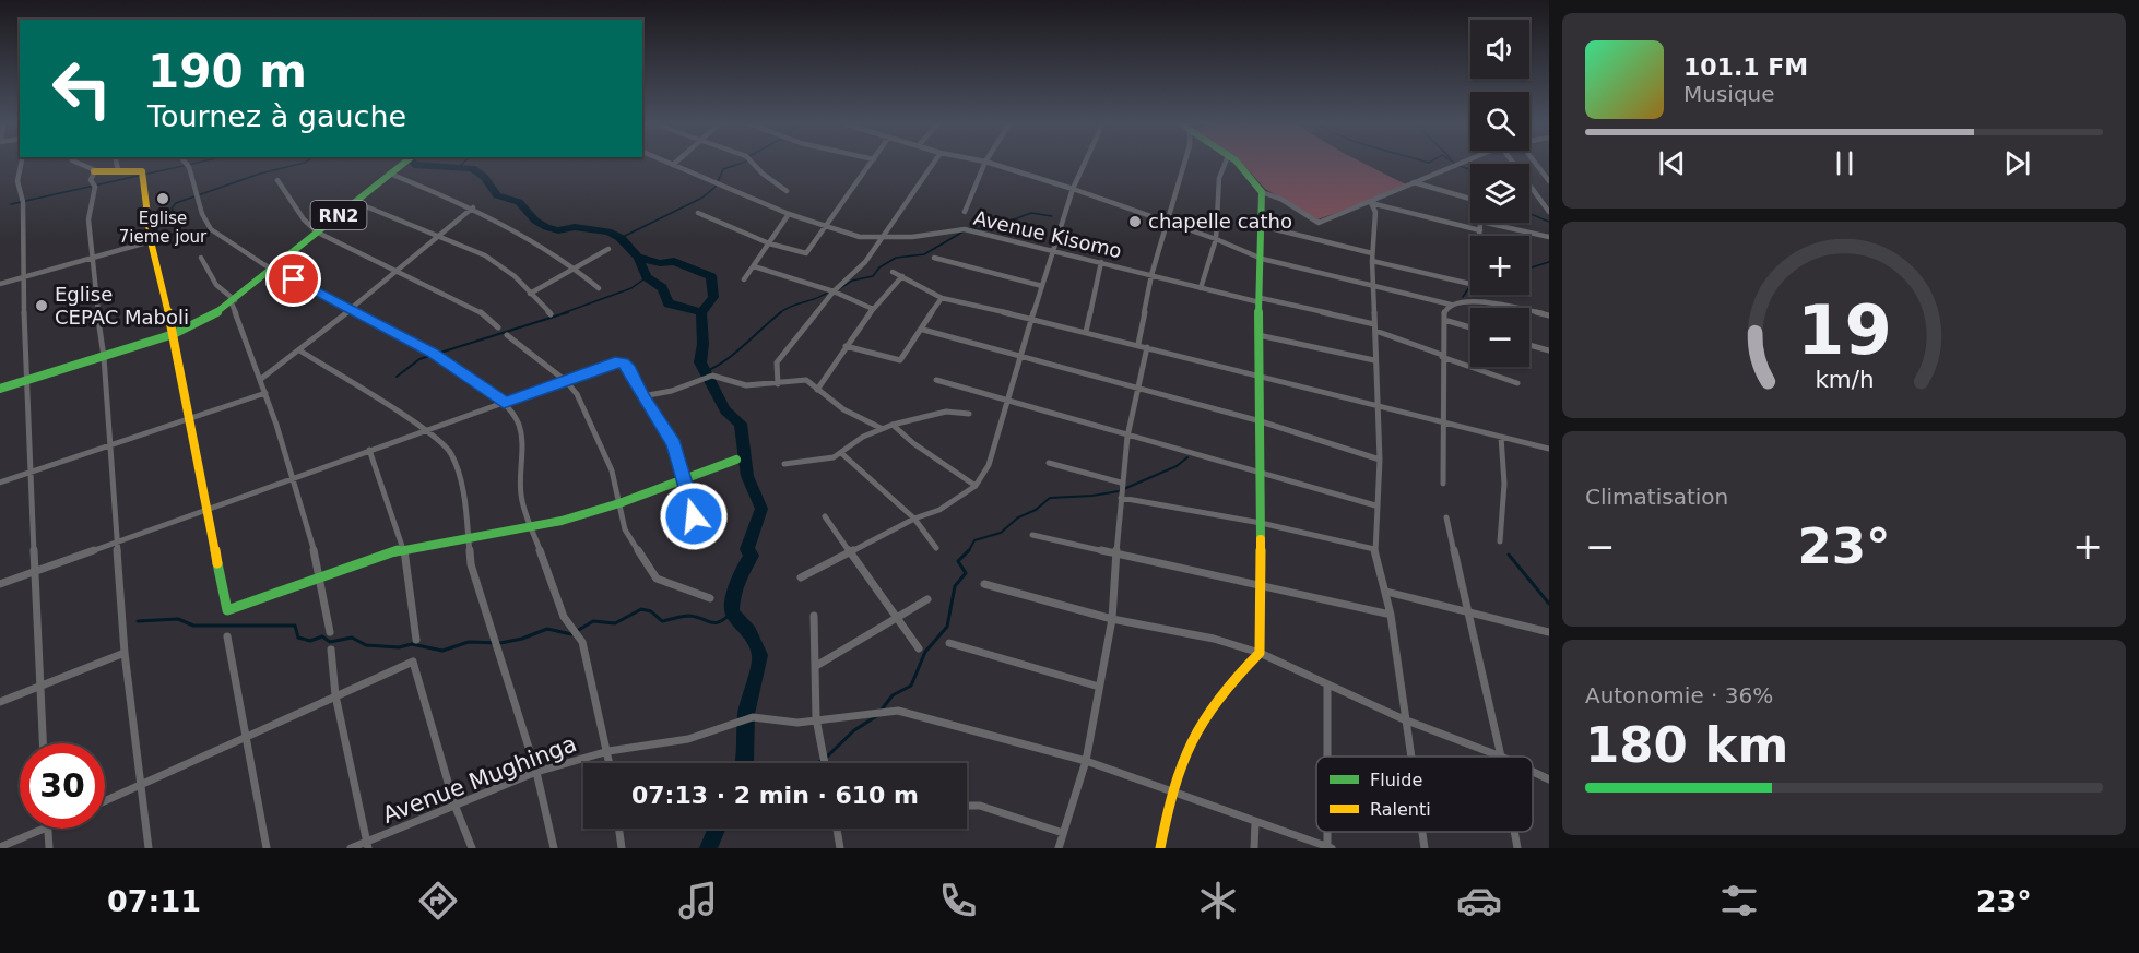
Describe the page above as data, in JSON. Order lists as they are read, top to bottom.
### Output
{
  "streets": {
    "main road": ["RN2"],
    "street": ["Avenue Kisomo", "Avenue Mughinga"]
  },
  "places": ["Eglise 7ieme jour", "chapelle catho", "Eglise CEPAC Maboli"],
  "legend": ["Fluide", "Ralenti"],
  "page": {
    "map_buttons": ["+", "−"],
    "turn": ["190 m", "Tournez à gauche"],
    "song": ["101.1 FM", "Musique"],
    "tile": [
      "Climatisation",
      ["Autonomie · 36%", "180 km"]
    ],
    "heat": ["−", "23°", "+"],
    "limit": "30",
    "trip": "07:13 · 2 min · 610 m",
    "tabs": ["07:11", "23°"],
    "gauge": ["19", "km/h"]
  }
}
